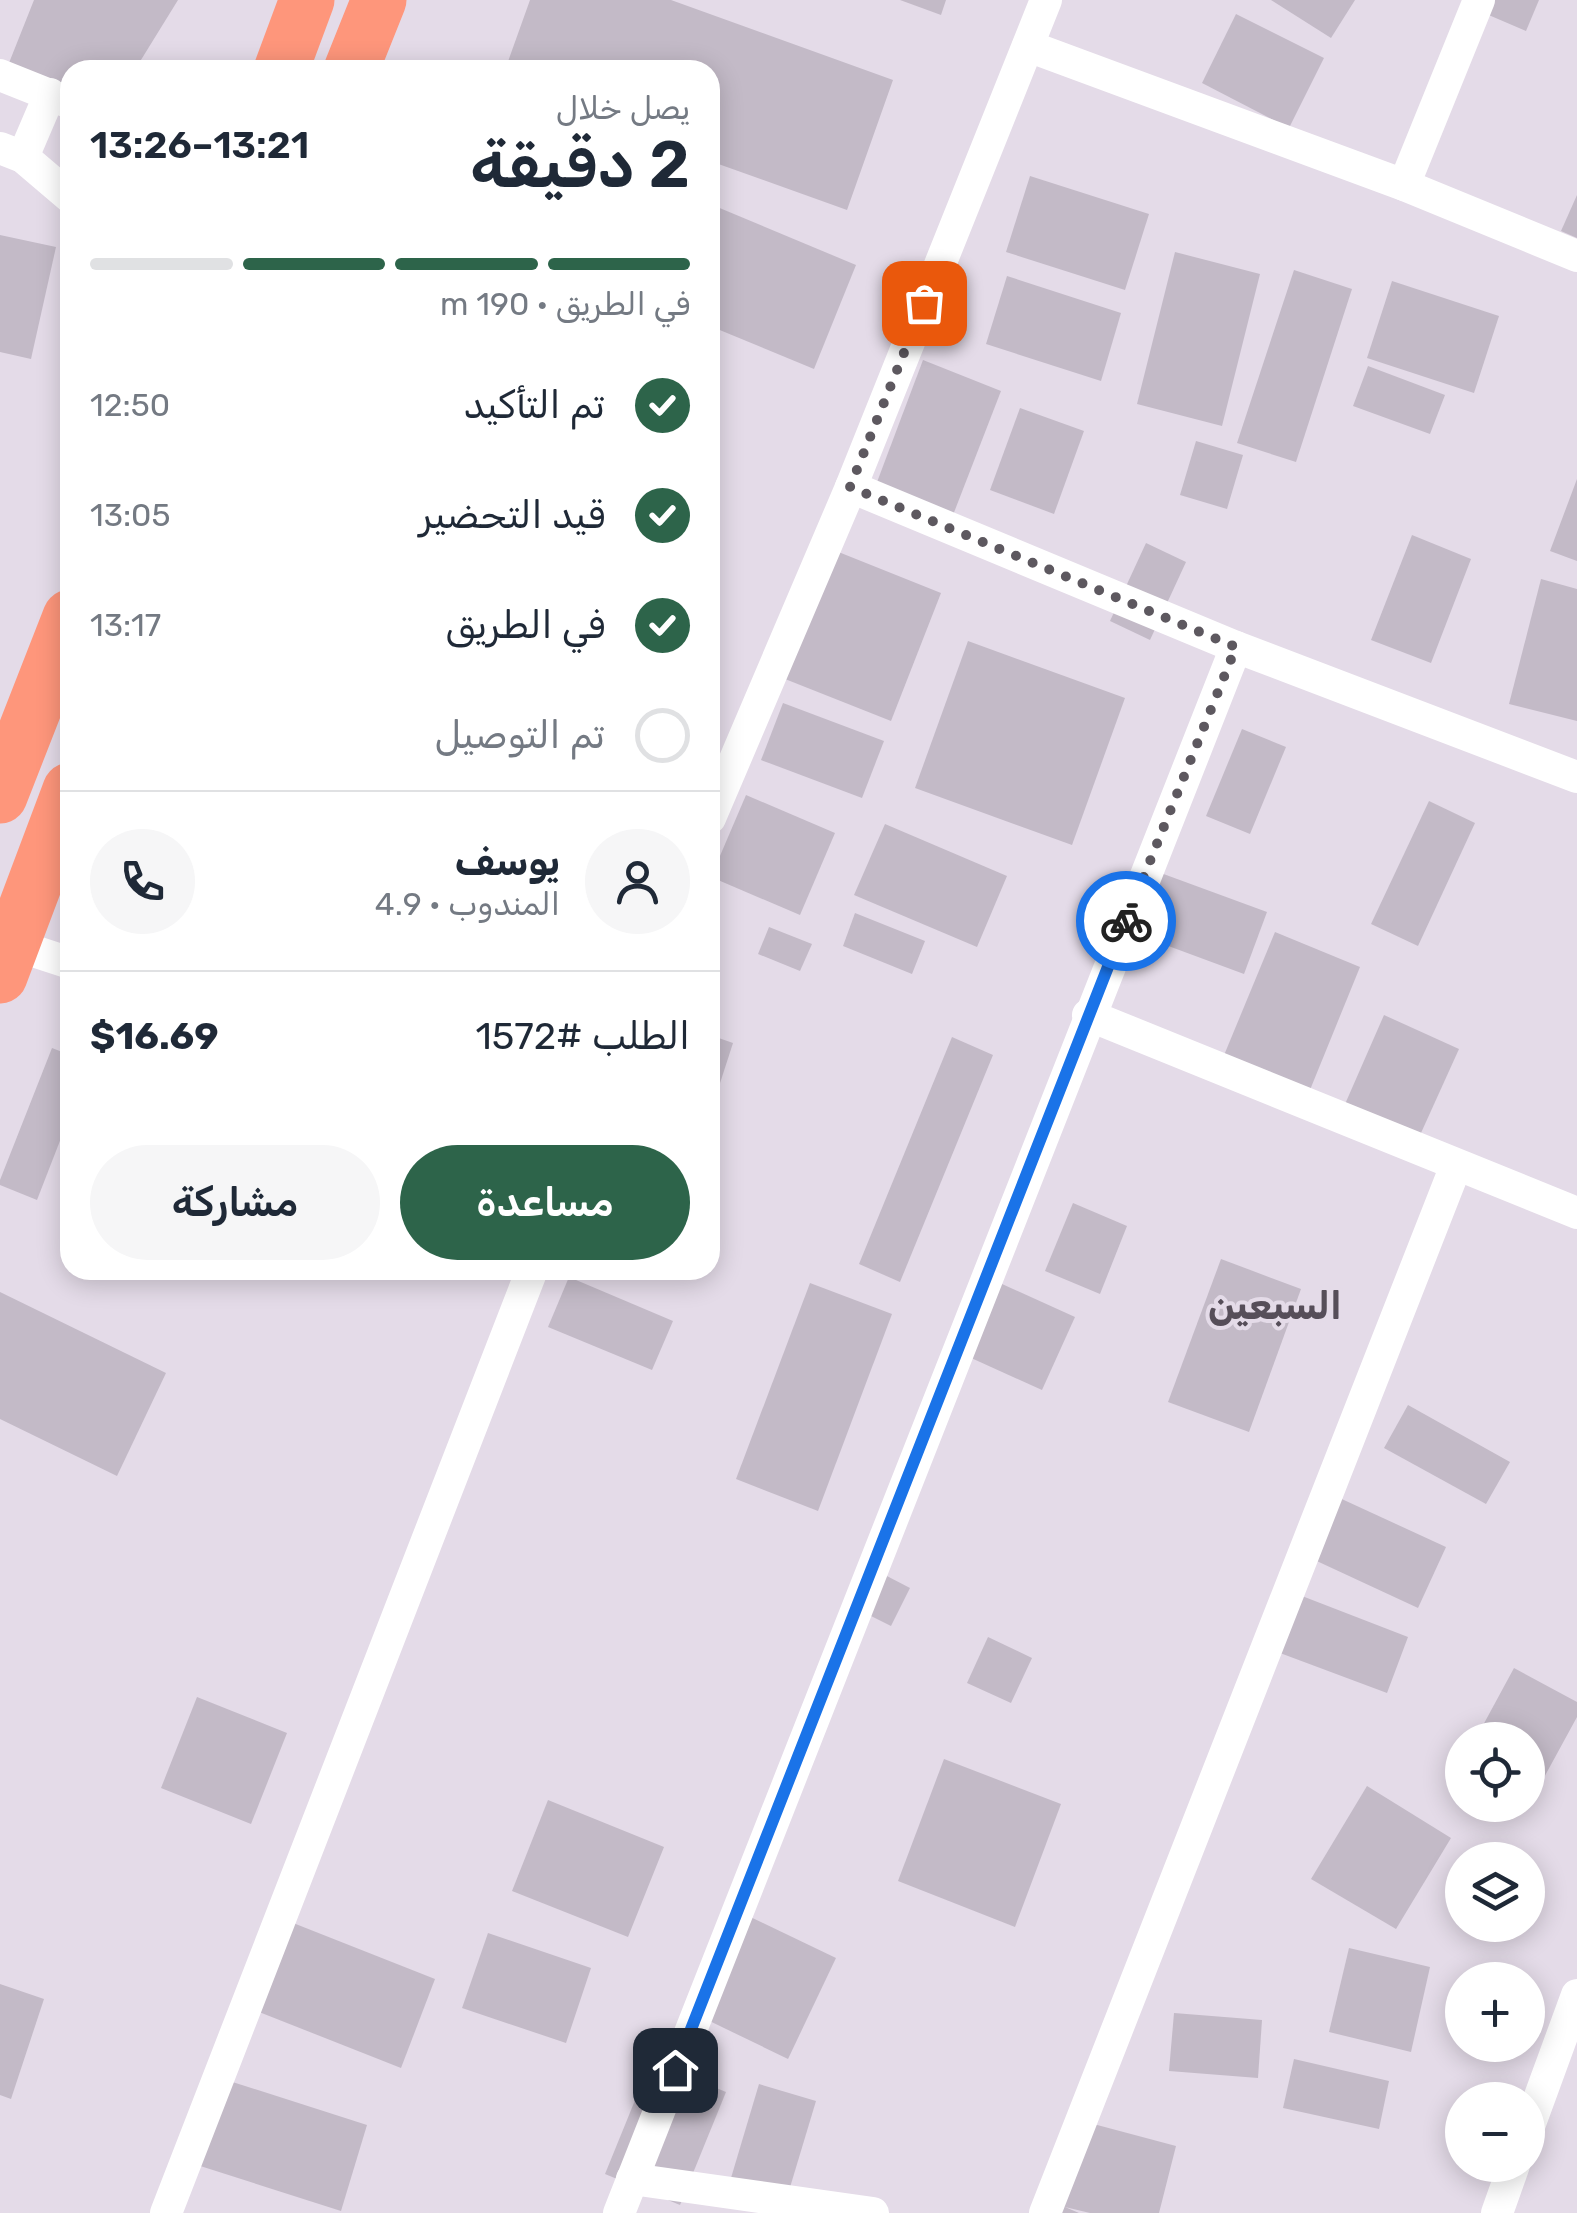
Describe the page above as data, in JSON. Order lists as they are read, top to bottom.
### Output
{
  "districts": ["السبعين"],
  "page": {
    "heading": ["2 دقيقة", "يصل خلال", "13:21–13:26"],
    "panel": [
      "يوسف",
      "المندوب · 4.9",
      "الطلب #1572",
      "$16.69"
    ],
    "bar": "في الطريق · 190 m",
    "list": [
      ["تم التأكيد", "12:50"],
      ["قيد التحضير", "13:05"],
      ["في الطريق", "13:17"],
      "تم التوصيل"
    ],
    "buttons": ["مساعدة", "مشاركة"],
    "map_buttons": ["+", "−"]
  }
}
